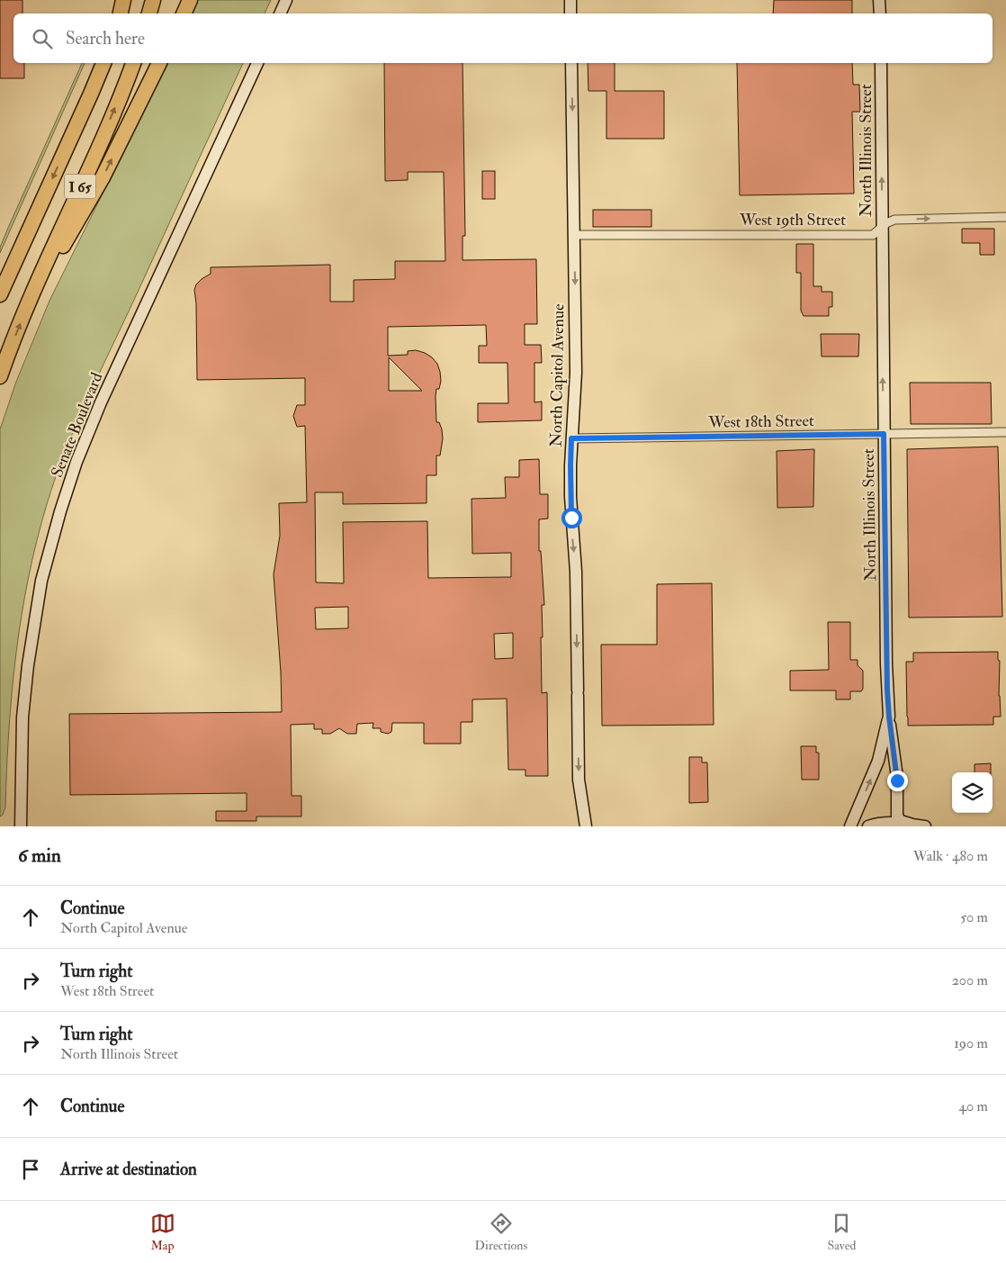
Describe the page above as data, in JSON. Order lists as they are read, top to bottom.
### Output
{
  "streets": {
    "highway": ["I 65"],
    "main road": ["North Illinois Street", "North Capitol Avenue", "Senate Boulevard"],
    "street": ["West 19th Street", "West 18th Street"]
  },
  "crossings": [
    ["North Illinois Street", "West 19th Street"],
    ["North Illinois Street", "West 18th Street"],
    ["West 19th Street", "North Capitol Avenue"],
    ["North Capitol Avenue", "West 18th Street"]
  ],
  "one_way": ["North Illinois Street", "North Capitol Avenue"],
  "page": {
    "search": "Search here",
    "heading": ["6 min", "Walk · 480 m"],
    "list": [
      ["Continue", "North Capitol Avenue", "50 m"],
      ["Turn right", "West 18th Street", "200 m"],
      ["Turn right", "North Illinois Street", "190 m"],
      ["Continue", "40 m"],
      "Arrive at destination"
    ],
    "nav": ["Map", "Directions", "Saved"]
  }
}
